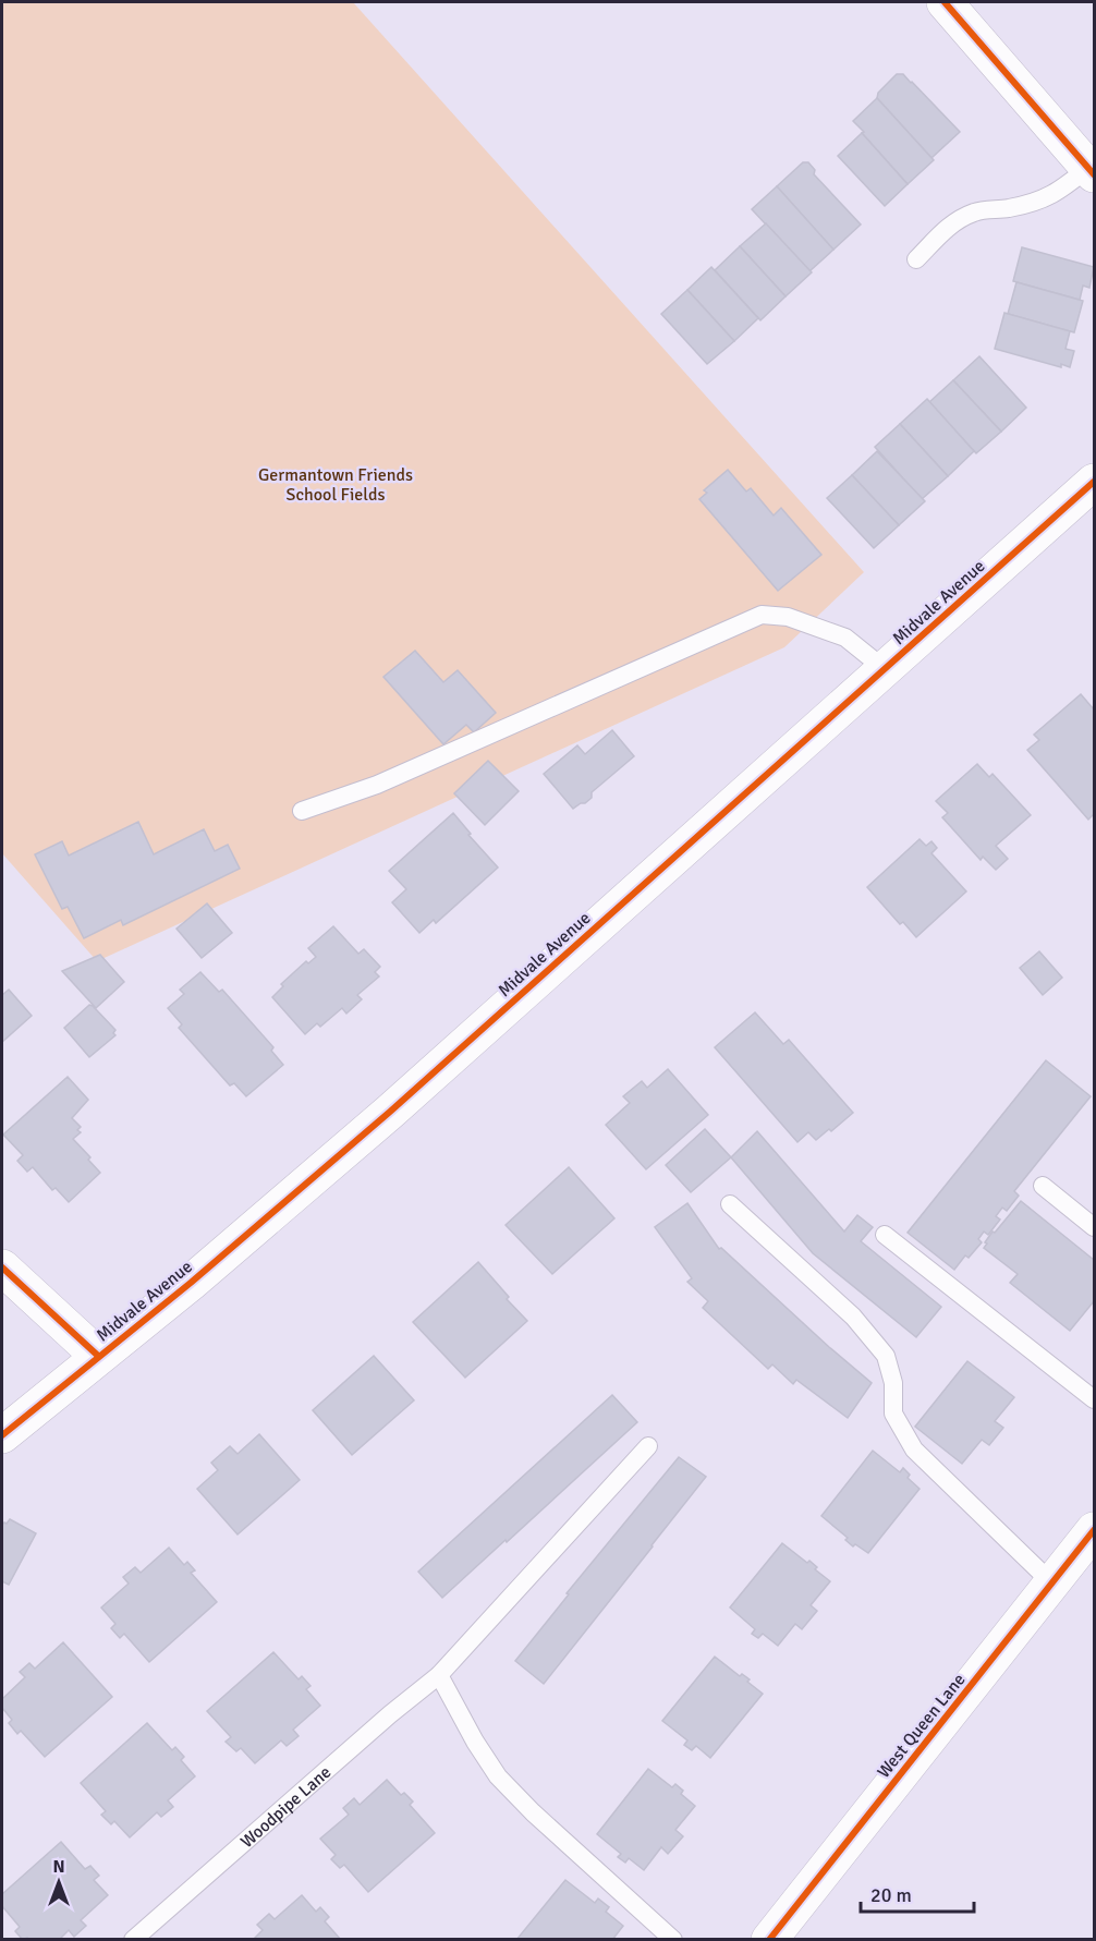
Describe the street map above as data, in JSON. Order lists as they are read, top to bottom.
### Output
{
  "streets": {
    "street": ["Midvale Avenue", "West Queen Lane"],
    "lane": ["Woodpipe Lane"]
  },
  "parks": ["Germantown Friends School Fields"],
  "scale_bar": "20 m",
  "north": "top"
}
